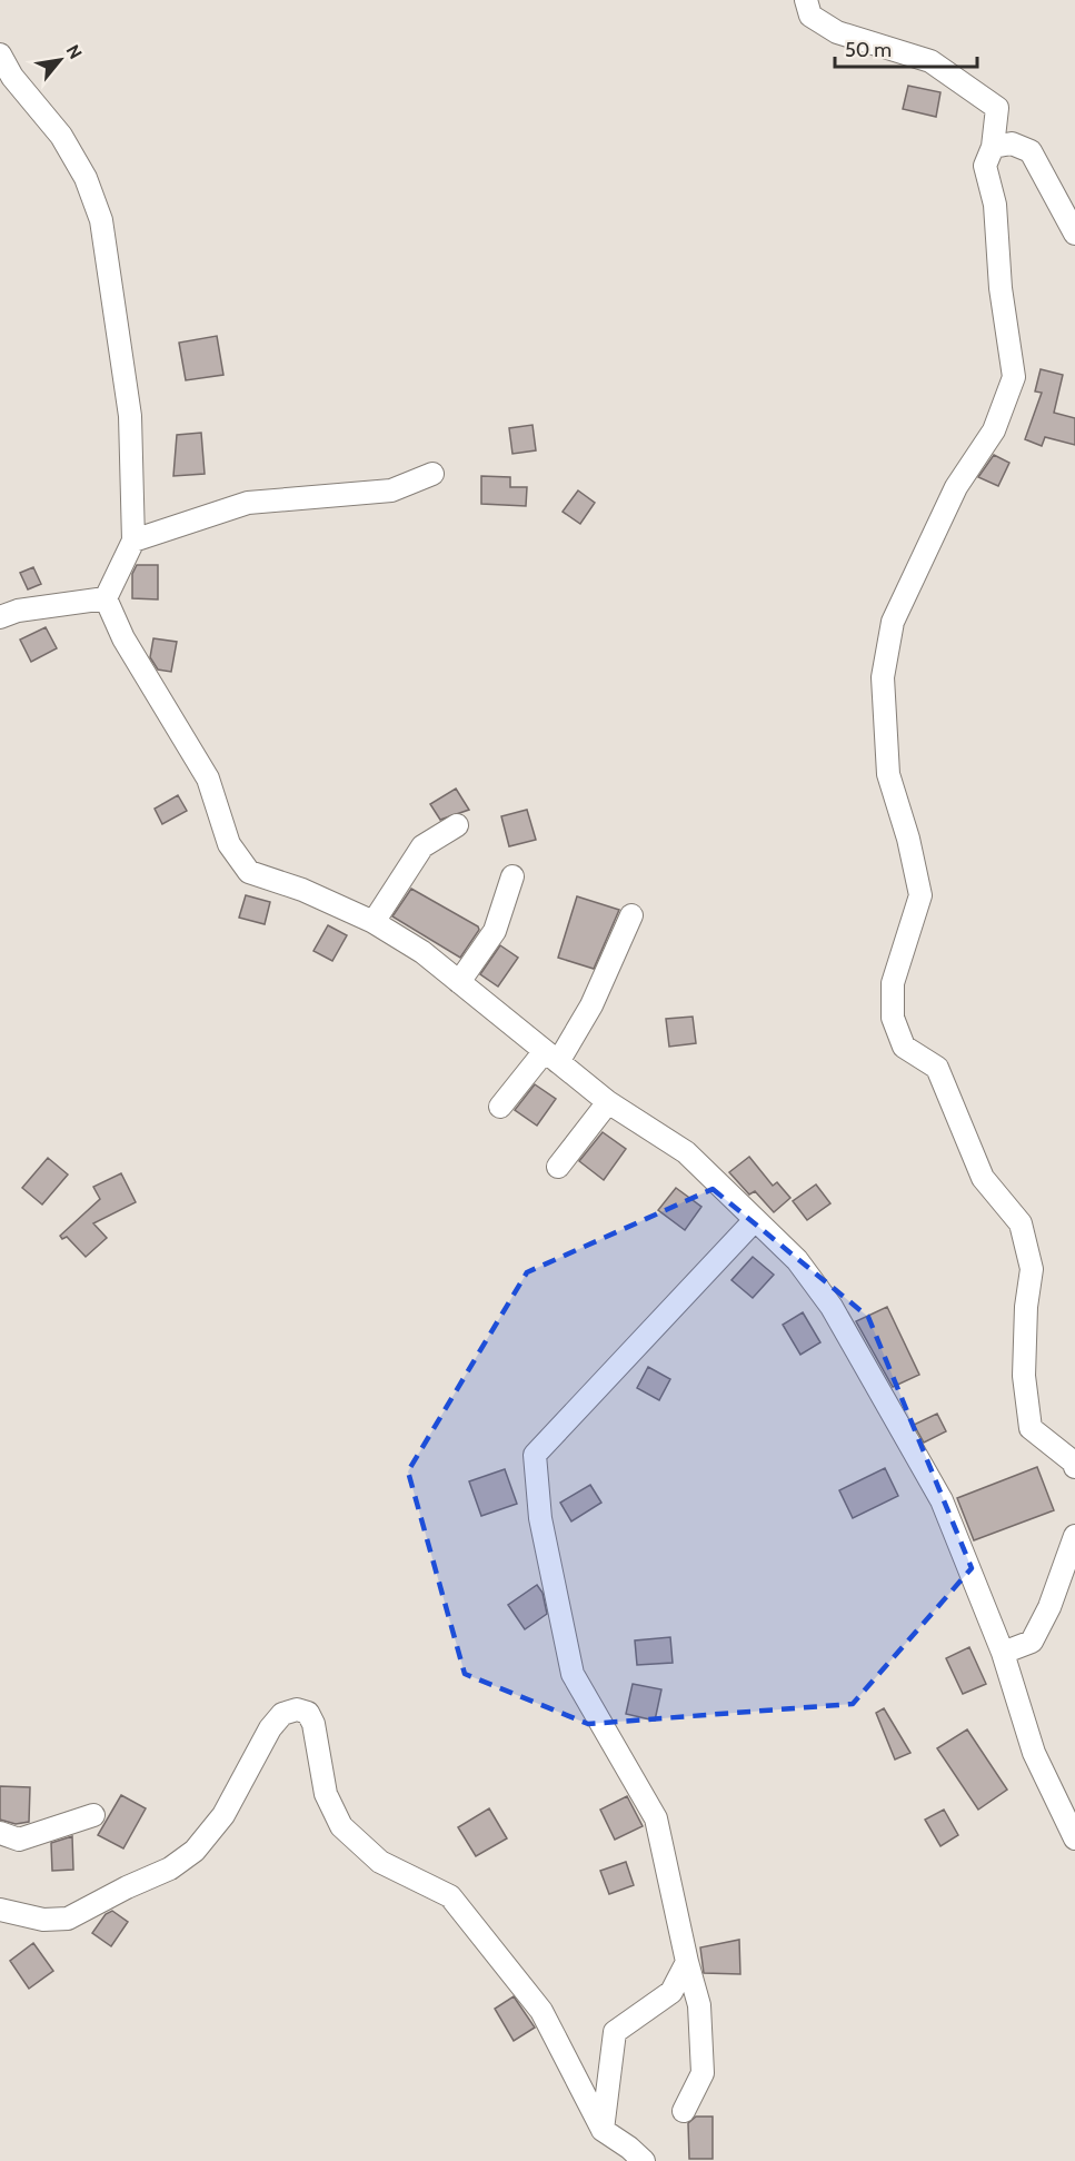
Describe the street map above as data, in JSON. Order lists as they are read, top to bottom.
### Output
{
  "scale_bar": "50 m",
  "north": "top right"
}
